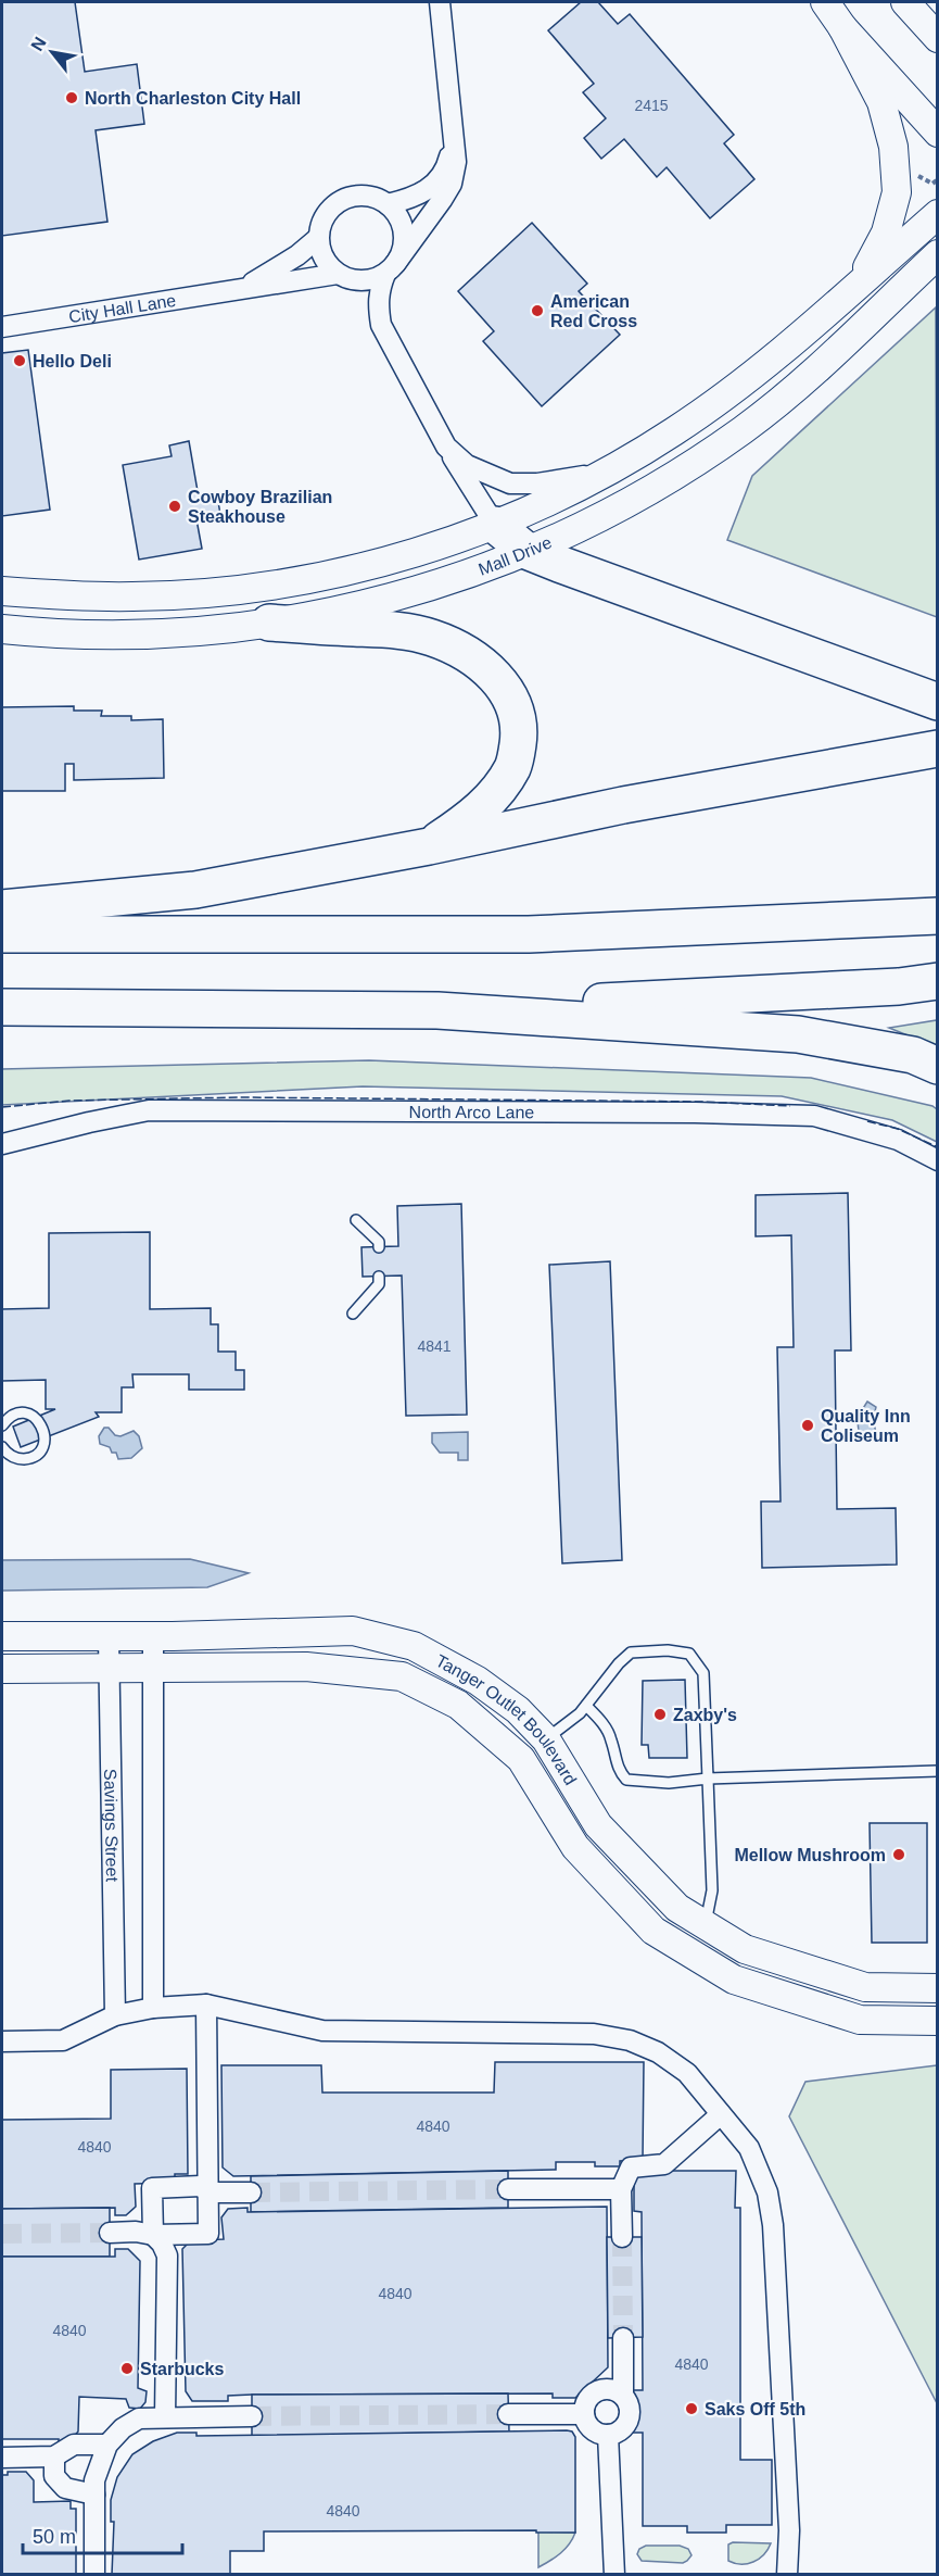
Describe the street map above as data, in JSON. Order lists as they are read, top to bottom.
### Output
{
  "streets": {
    "street": [
      "City Hall Lane",
      "Mall Drive",
      "North Arco Lane",
      "Tanger Outlet Boulevard",
      "Savings Street"
    ]
  },
  "crossings": [
    ["Tanger Outlet Boulevard", "Savings Street"]
  ],
  "places": [
    "North Charleston City Hall",
    "American Red Cross",
    "Hello Deli",
    "Cowboy Brazilian Steakhouse",
    "Quality Inn Coliseum",
    "Zaxby's",
    "Mellow Mushroom",
    "Starbucks",
    "Saks Off 5th"
  ],
  "house_numbers": [
    "2415",
    "4841",
    "4840",
    "4840",
    "4840",
    "4840",
    "4840",
    "4840"
  ],
  "scale_bar": "50 m",
  "north": "top left"
}
